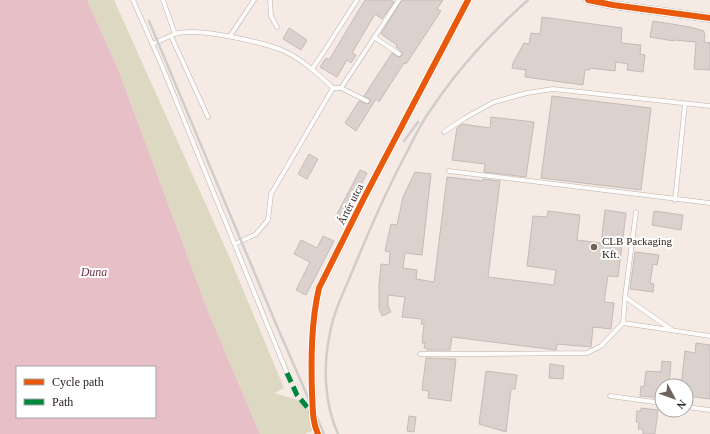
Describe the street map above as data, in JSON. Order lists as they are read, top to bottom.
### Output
{
  "streets": {
    "cycle path": ["Ártér utca"]
  },
  "water": ["Duna"],
  "places": ["CLB Packaging Kft."],
  "legend": ["Cycle path", "Path"],
  "north": "bottom right"
}
